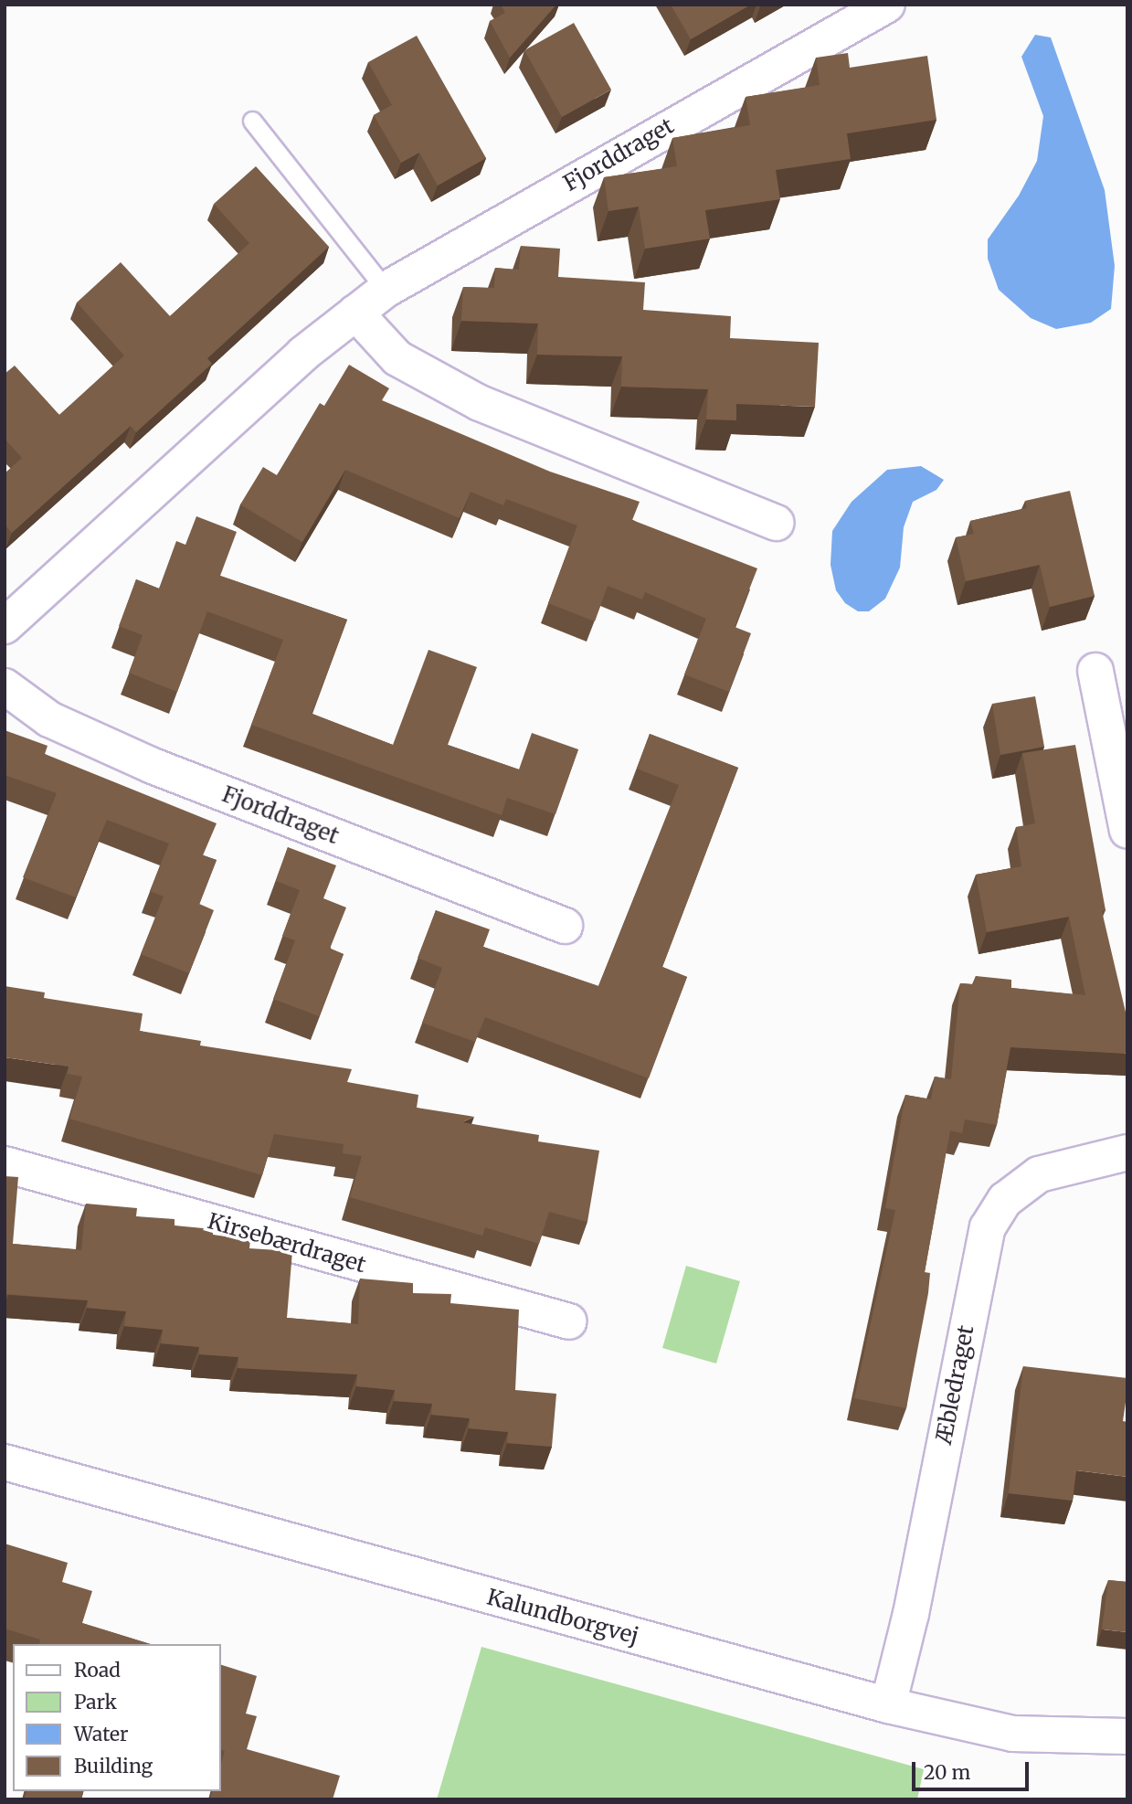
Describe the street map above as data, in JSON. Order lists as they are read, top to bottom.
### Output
{
  "streets": {
    "street": [
      "Fjorddraget",
      "Kirsebærdraget",
      "Æbledraget",
      "Kalundborgvej"
    ]
  },
  "crossings": [
    ["Æbledraget", "Kalundborgvej"]
  ],
  "legend": [
    "Road",
    "Park",
    "Water",
    "Building"
  ],
  "scale_bar": "20 m"
}
